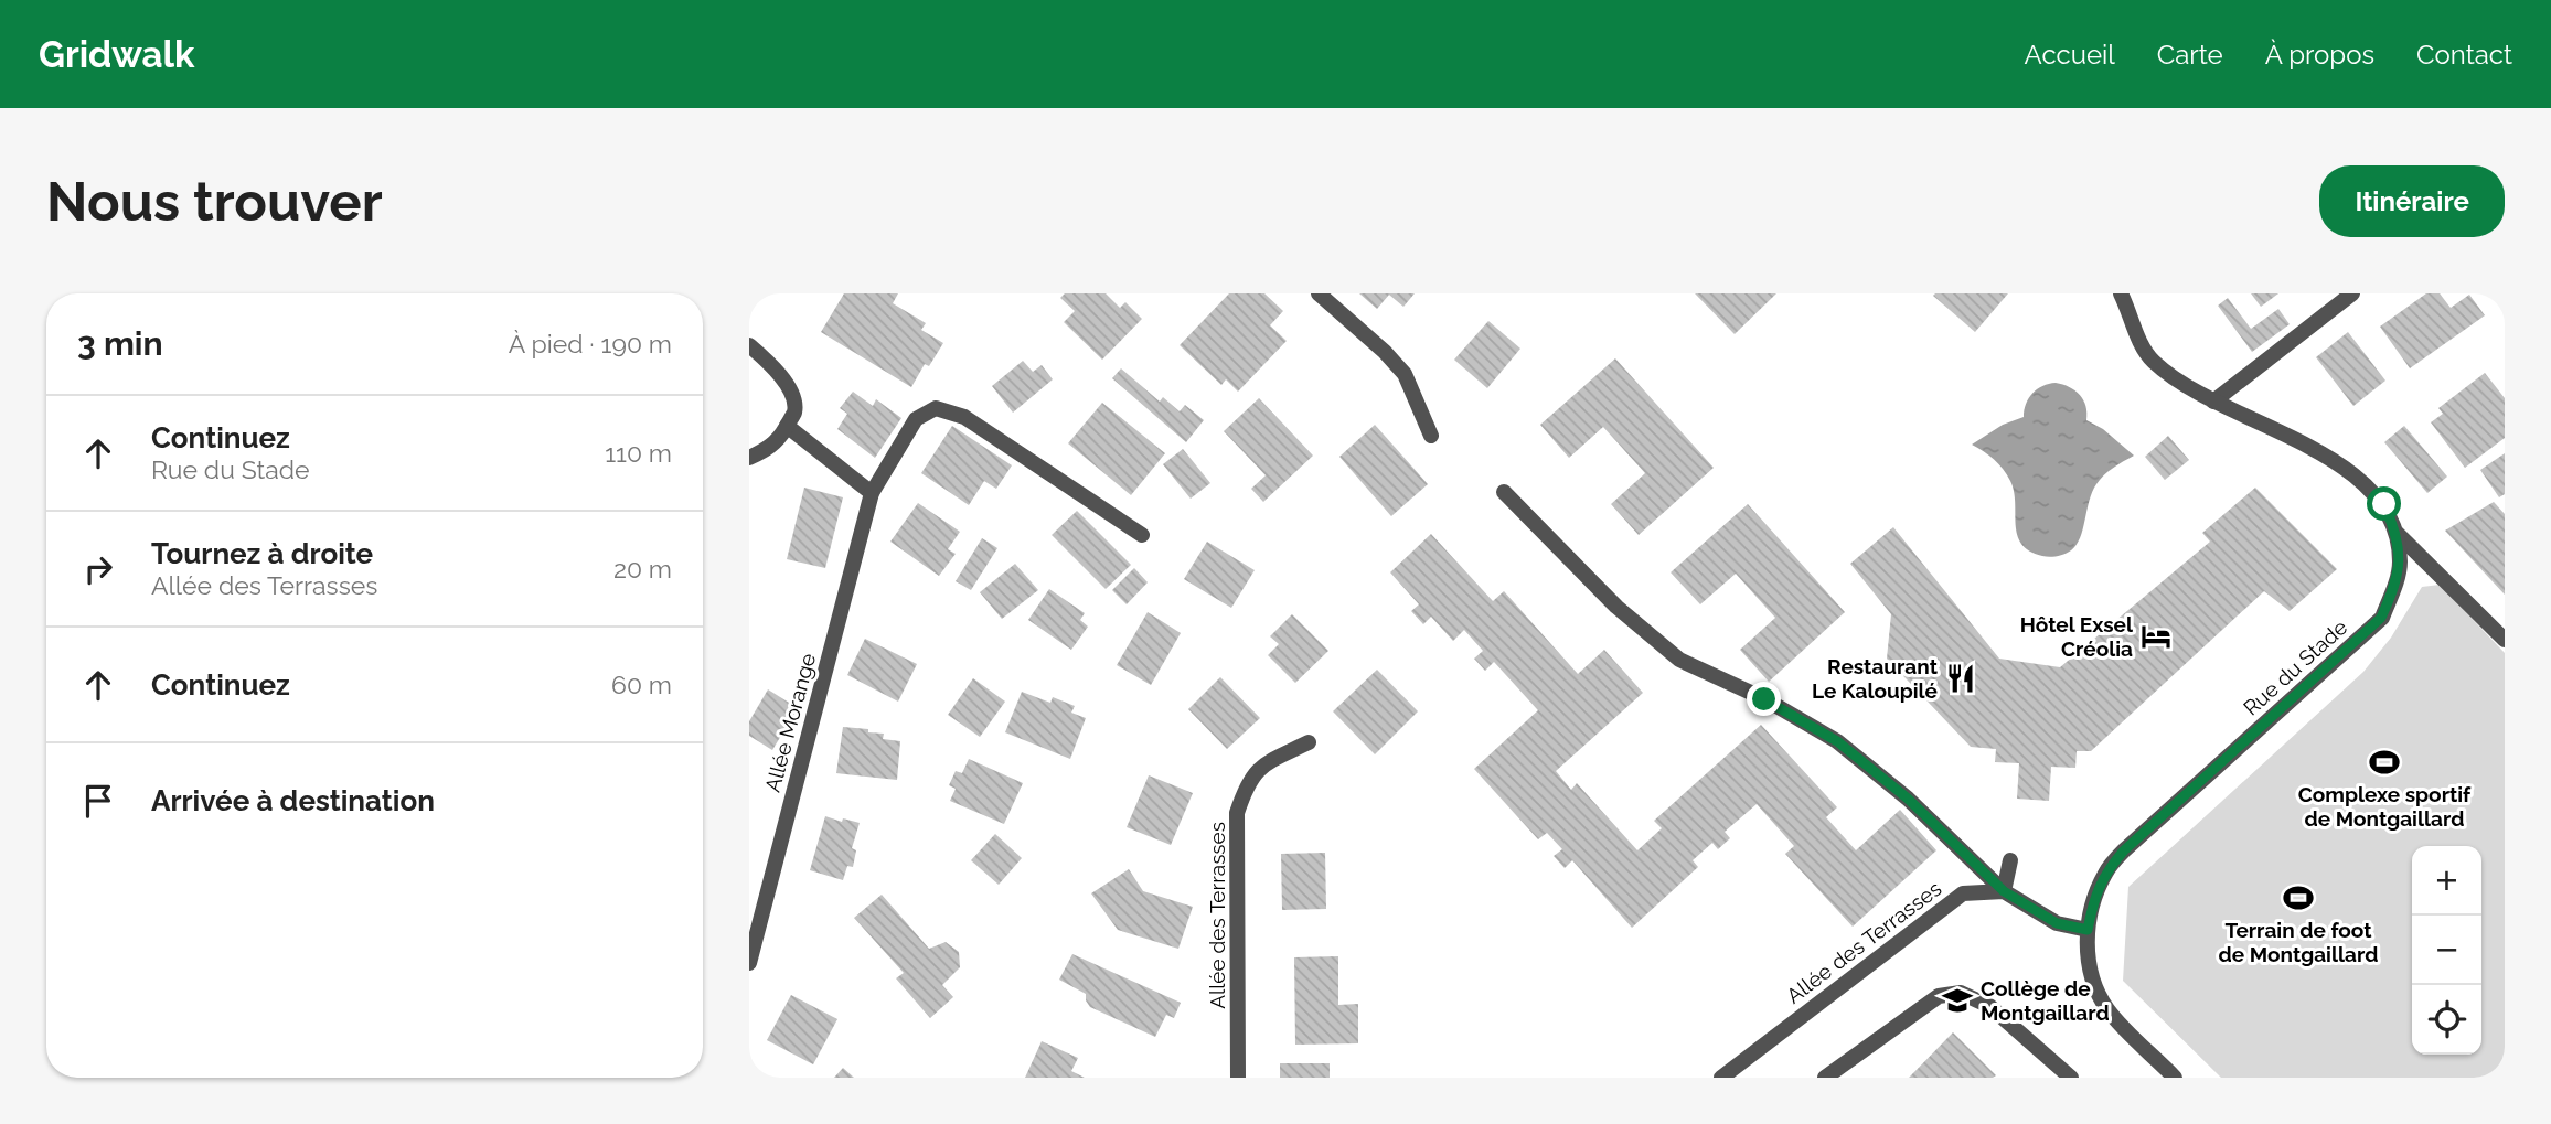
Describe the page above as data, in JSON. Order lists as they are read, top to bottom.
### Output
{
  "streets": {
    "street": ["Rue du Stade", "Allée Morange", "Allée des Terrasses"]
  },
  "places": {
    "hotel": ["Hôtel Exsel Créolia"],
    "restaurant": ["Restaurant Le Kaloupilé"],
    "sports": ["Complexe sportif de Montgaillard", "Terrain de foot de Montgaillard"],
    "school or university": ["Collège de Montgaillard"]
  },
  "page": {
    "header": "Gridwalk",
    "nav": [
      "Accueil",
      "Carte",
      "À propos",
      "Contact"
    ],
    "buttons": "Itinéraire",
    "title": "Nous trouver",
    "heading": ["3 min", "À pied · 190 m"],
    "list": [
      ["Continuez", "Rue du Stade", "110 m"],
      ["Tournez à droite", "Allée des Terrasses", "20 m"],
      ["Continuez", "60 m"],
      "Arrivée à destination"
    ],
    "map_buttons": ["+", "−"]
  }
}
